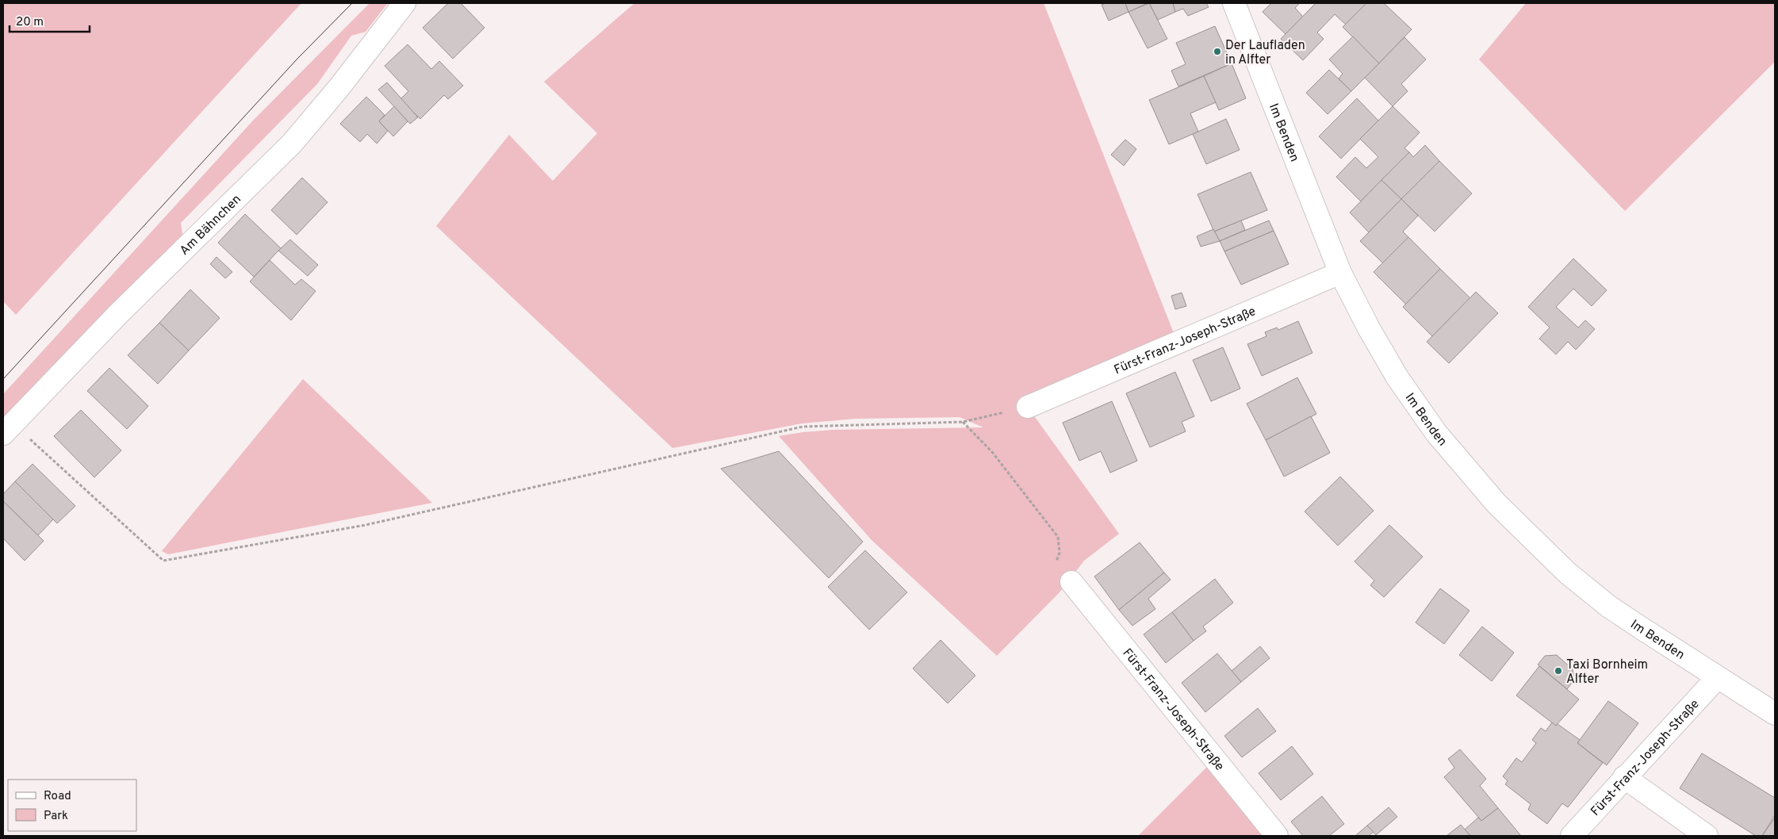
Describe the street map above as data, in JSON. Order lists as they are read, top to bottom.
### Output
{
  "streets": {
    "street": ["Im Benden", "Am Bähnchen", "Fürst-Franz-Joseph-Straße"]
  },
  "crossings": [
    ["Im Benden", "Fürst-Franz-Joseph-Straße"]
  ],
  "places": ["Der Laufladen in Alfter", "Taxi Bornheim Alfter"],
  "legend": ["Road", "Park"],
  "scale_bar": "20 m"
}
